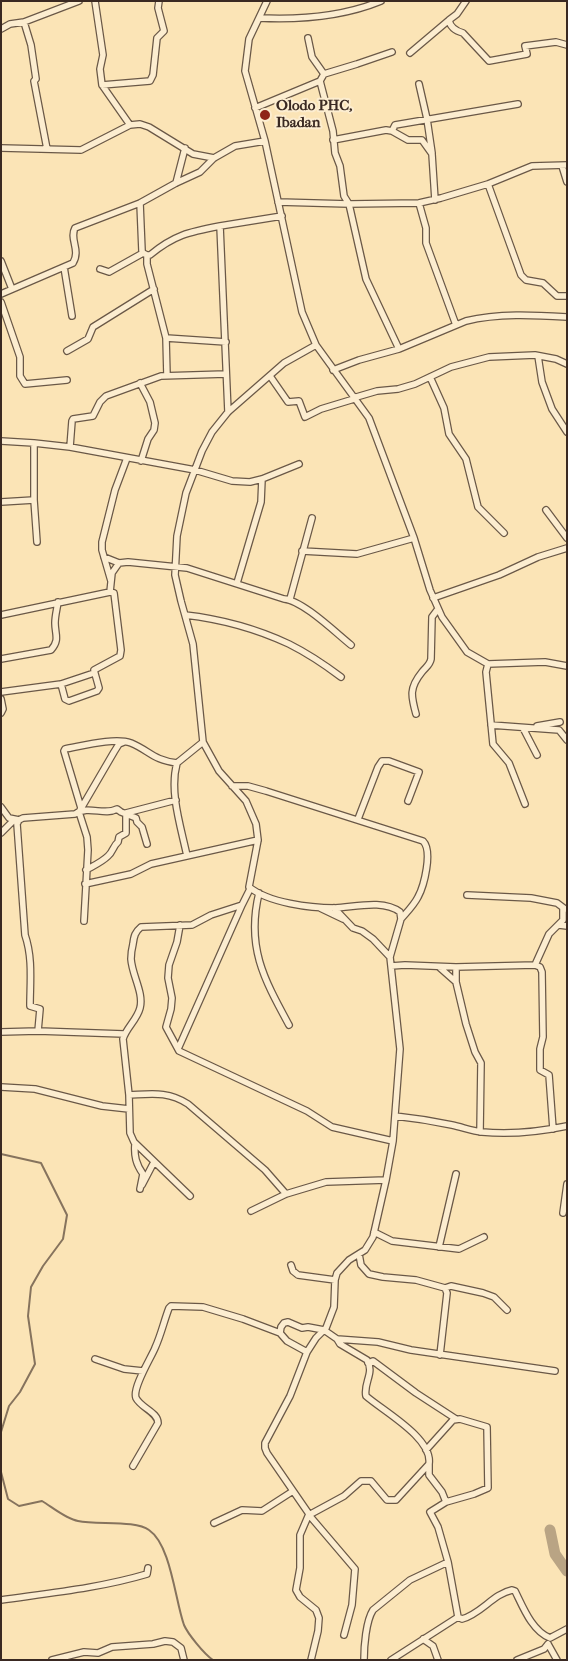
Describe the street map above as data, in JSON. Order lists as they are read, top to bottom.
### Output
{
  "places": ["Olodo PHC, Ibadan"]
}
